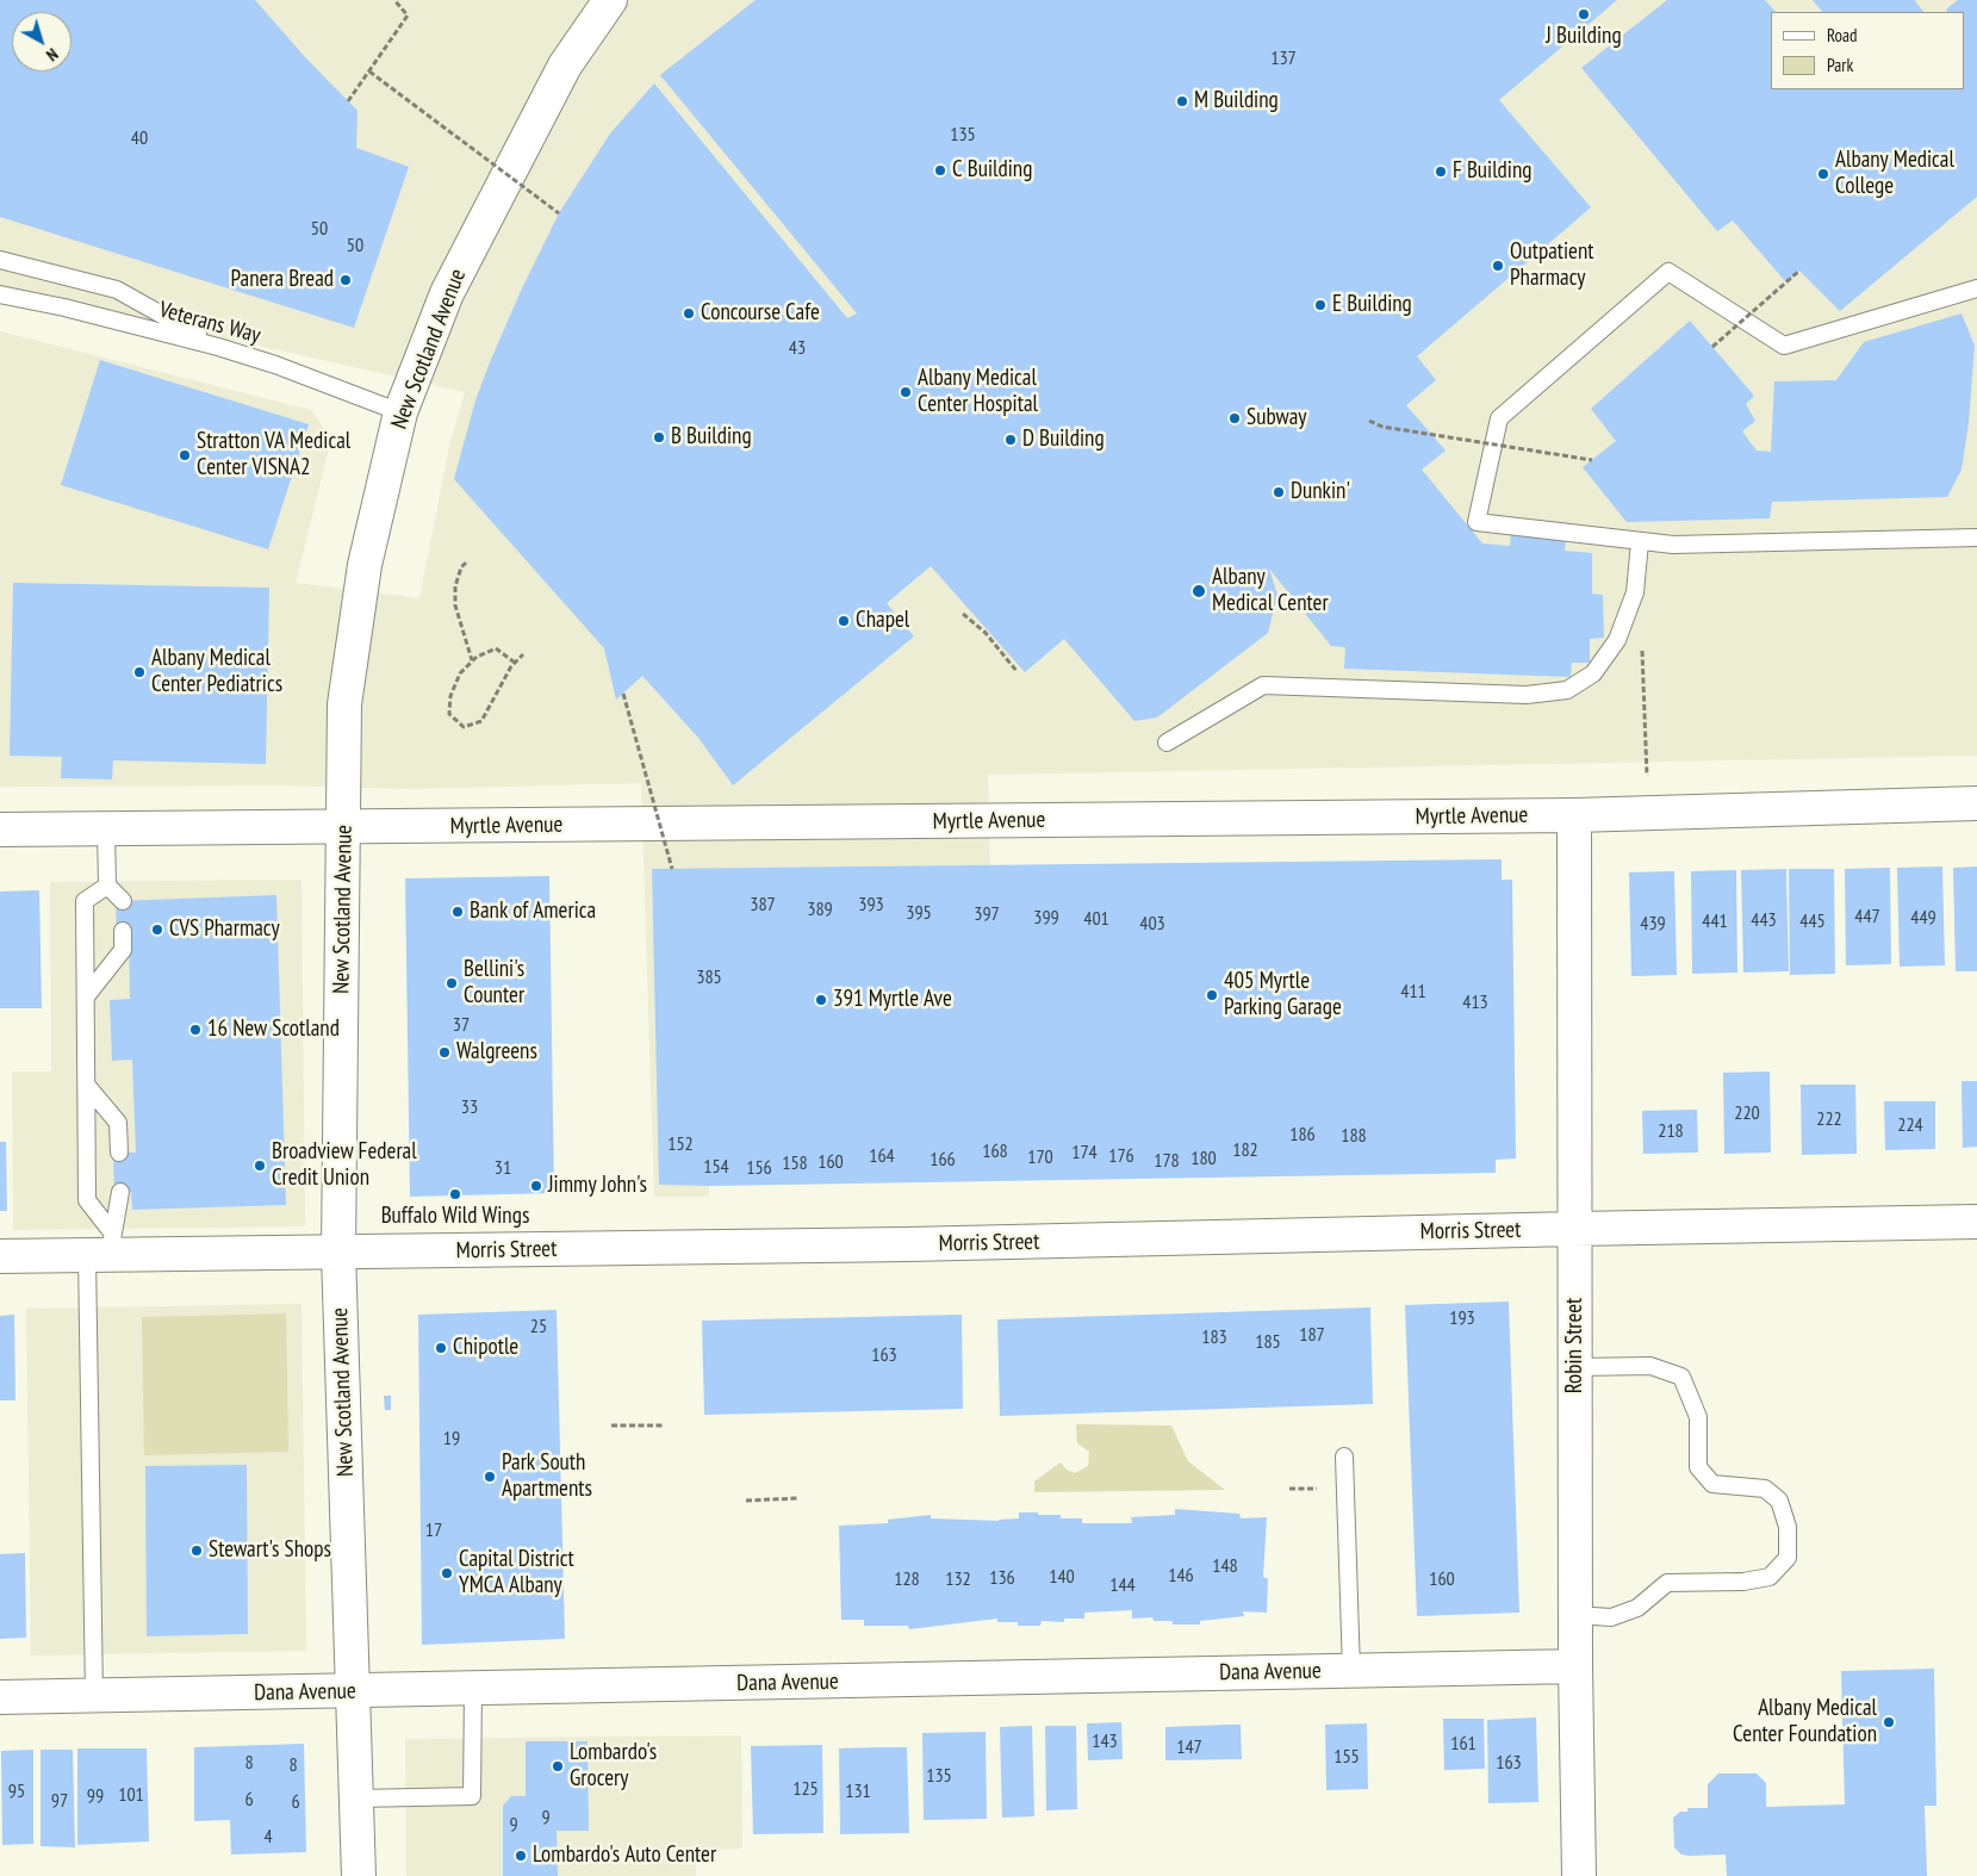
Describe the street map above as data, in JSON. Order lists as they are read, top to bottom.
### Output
{
  "streets": {
    "street": [
      "New Scotland Avenue",
      "Myrtle Avenue",
      "Morris Street",
      "Robin Street",
      "Dana Avenue"
    ],
    "lane": ["Veterans Way"]
  },
  "crossings": [
    ["Veterans Way", "New Scotland Avenue"],
    ["New Scotland Avenue", "Myrtle Avenue"],
    ["New Scotland Avenue", "Morris Street"],
    ["New Scotland Avenue", "Dana Avenue"],
    ["Myrtle Avenue", "Robin Street"],
    ["Morris Street", "Robin Street"],
    ["Robin Street", "Dana Avenue"]
  ],
  "places": [
    "J Building",
    "M Building",
    "C Building",
    "F Building",
    "Albany Medical College",
    "Outpatient Pharmacy",
    "Panera Bread",
    "E Building",
    "Concourse Cafe",
    "Albany Medical Center Hospital",
    "Subway",
    "B Building",
    "D Building",
    "Stratton VA Medical Center VISNA2",
    "Dunkin'",
    "Albany Medical Center",
    "Chapel",
    "Albany Medical Center Pediatrics",
    "Bank of America",
    "CVS Pharmacy",
    "Bellini's Counter",
    "405 Myrtle Parking Garage",
    "391 Myrtle Ave",
    "16 New Scotland",
    "Walgreens",
    "Broadview Federal Credit Union",
    "Jimmy John's",
    "Buffalo Wild Wings",
    "Chipotle",
    "Park South Apartments",
    "Stewart's Shops",
    "Capital District YMCA Albany",
    "Albany Medical Center Foundation",
    "Lombardo's Grocery",
    "Lombardo's Auto Center"
  ],
  "house_numbers": [
    "137",
    "135",
    "40",
    "50",
    "50",
    "43",
    "387",
    "393",
    "389",
    "395",
    "397",
    "447",
    "399",
    "449",
    "401",
    "443",
    "441",
    "445",
    "403",
    "439",
    "385",
    "411",
    "413",
    "37",
    "33",
    "220",
    "222",
    "224",
    "218",
    "186",
    "188",
    "152",
    "182",
    "168",
    "174",
    "164",
    "176",
    "170",
    "180",
    "166",
    "178",
    "160",
    "158",
    "154",
    "31",
    "156",
    "193",
    "25",
    "187",
    "183",
    "185",
    "163",
    "19",
    "17",
    "148",
    "146",
    "140",
    "136",
    "128",
    "132",
    "160",
    "144",
    "143",
    "161",
    "147",
    "155",
    "8",
    "163",
    "8",
    "135",
    "125",
    "95",
    "131",
    "101",
    "99",
    "6",
    "97",
    "6",
    "9",
    "9",
    "4"
  ],
  "legend": ["Road", "Park"],
  "north": "bottom right"
}
